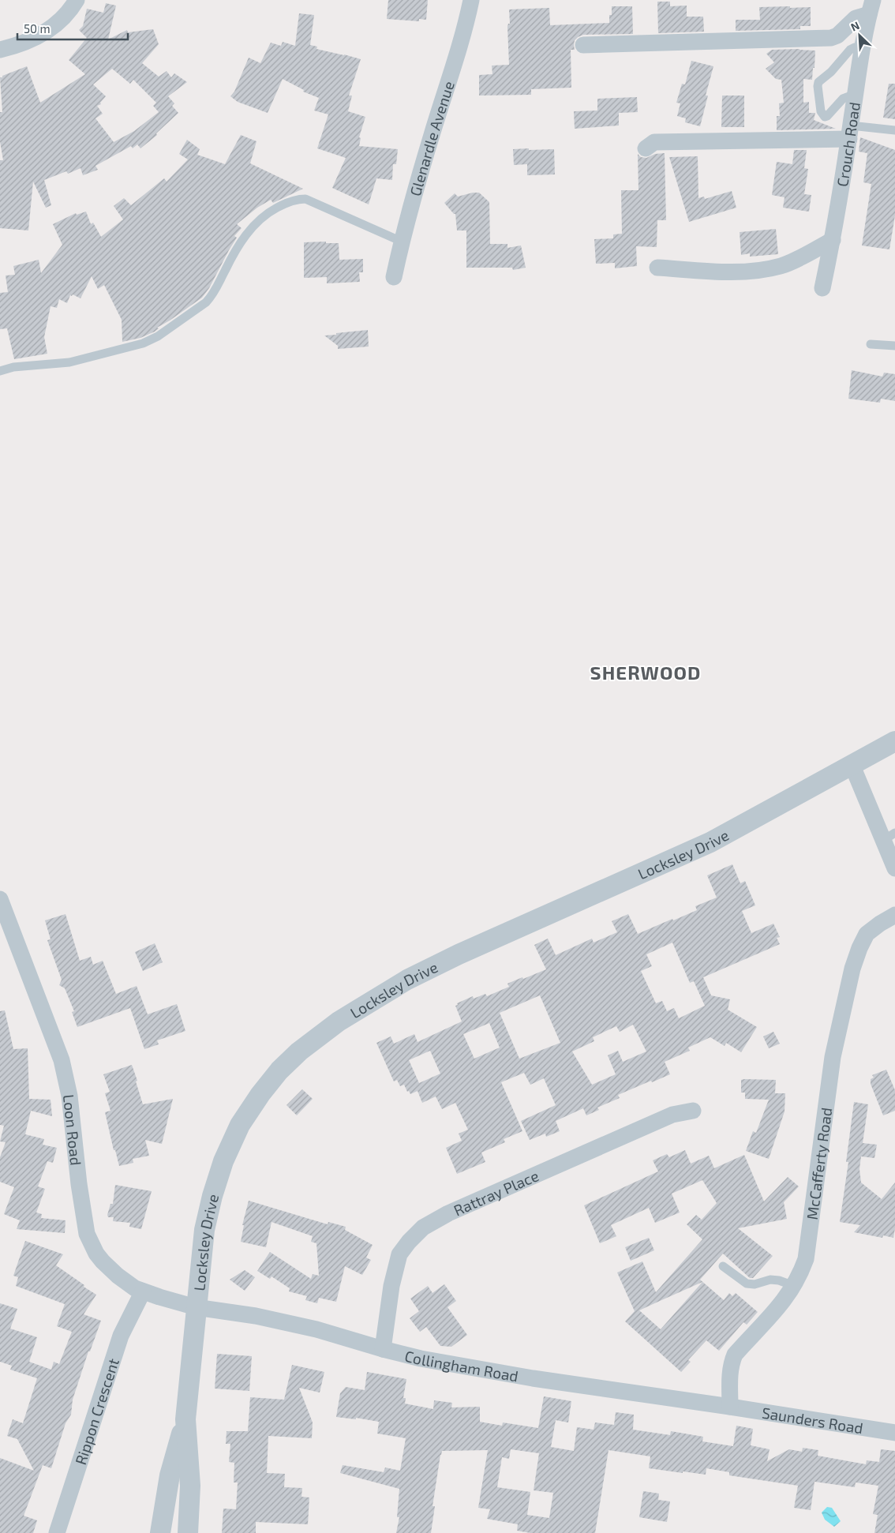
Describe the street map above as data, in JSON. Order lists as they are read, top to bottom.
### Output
{
  "streets": {
    "street": [
      "Glenardle Avenue",
      "Crouch Road",
      "Locksley Drive",
      "Loon Road",
      "McCafferty Road",
      "Rattray Place",
      "Collingham Road",
      "Rippon Crescent",
      "Saunders Road"
    ]
  },
  "crossings": [
    ["Locksley Drive", "Loon Road"],
    ["Locksley Drive", "Collingham Road"],
    ["Loon Road", "Collingham Road"],
    ["Loon Road", "Rippon Crescent"],
    ["McCafferty Road", "Collingham Road"],
    ["McCafferty Road", "Saunders Road"],
    ["Rattray Place", "Collingham Road"],
    ["Collingham Road", "Saunders Road"]
  ],
  "districts": ["SHERWOOD"],
  "scale_bar": "50 m",
  "north": "top left"
}
